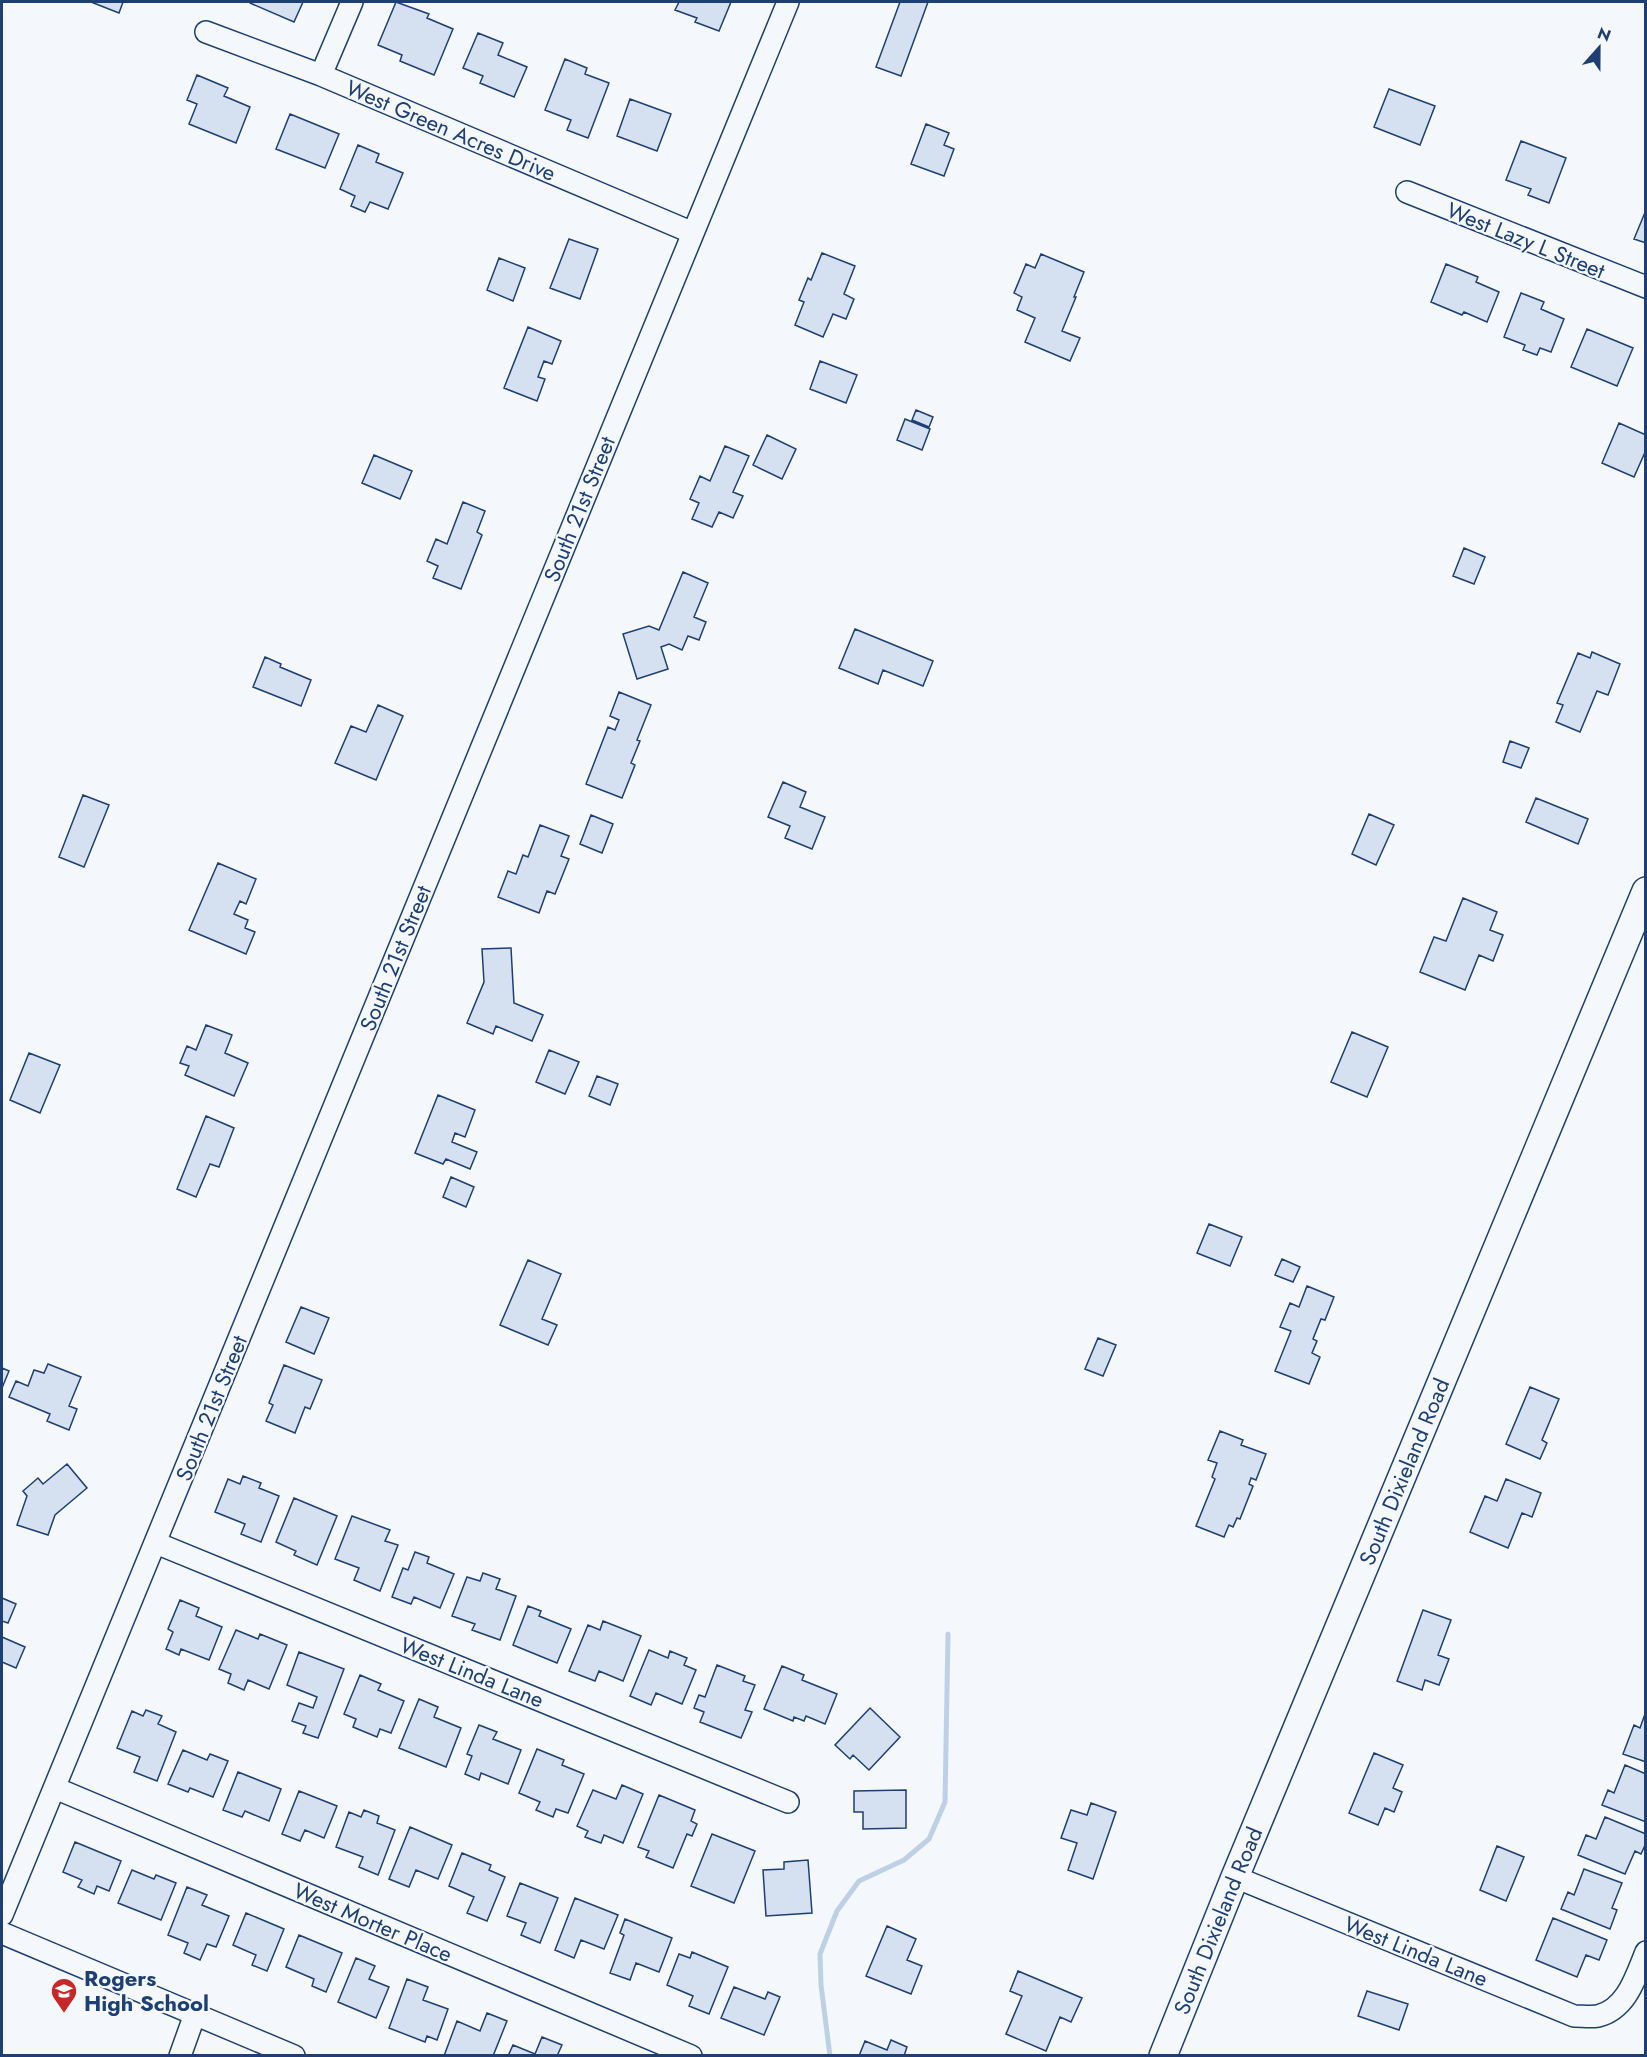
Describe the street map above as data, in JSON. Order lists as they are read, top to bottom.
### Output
{
  "streets": {
    "main road": ["South Dixieland Road"],
    "street": [
      "West Green Acres Drive",
      "West Lazy L Street",
      "South 21st Street",
      "West Linda Lane",
      "West Morter Place"
    ]
  },
  "crossings": [
    ["West Green Acres Drive", "South 21st Street"],
    ["South 21st Street", "West Linda Lane"],
    ["South 21st Street", "West Morter Place"],
    ["South Dixieland Road", "West Linda Lane"]
  ],
  "places": {
    "school or university": ["Rogers High School"]
  },
  "north": "top"
}
